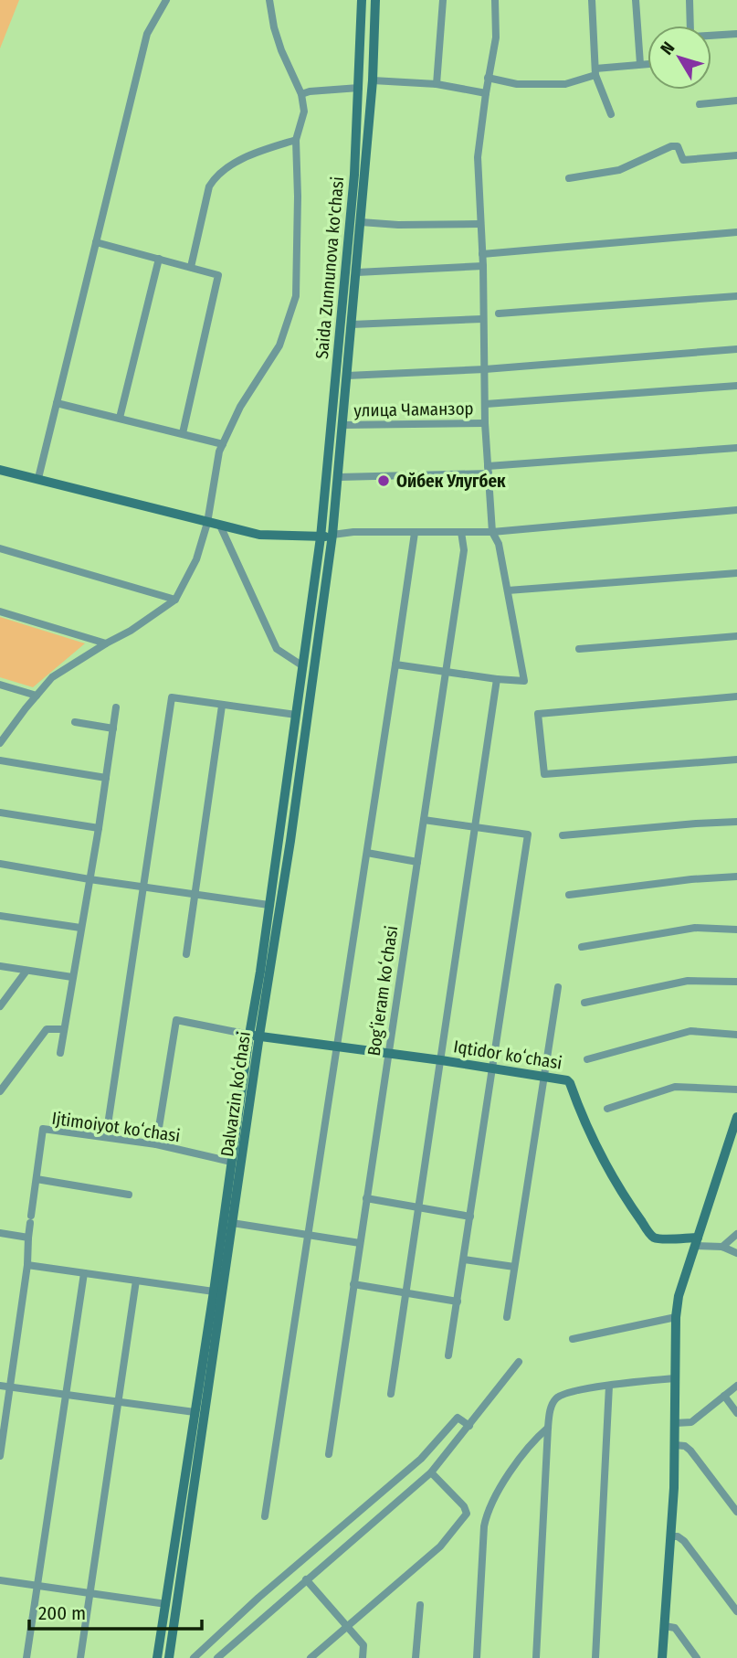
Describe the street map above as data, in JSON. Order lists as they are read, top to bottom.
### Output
{
  "streets": {
    "main road": ["Saida Zunnunova ko'chasi", "Iqtidor koʻchasi", "Dalvarzin koʻchasi"],
    "street": ["улица Чаманзор", "Bogʻieram koʻchasi", "Ijtimoiyot koʻchasi"]
  },
  "crossings": [
    ["Saida Zunnunova ko'chasi", "улица Чаманзор"],
    ["Saida Zunnunova ko'chasi", "Dalvarzin koʻchasi"],
    ["Bogʻieram koʻchasi", "Iqtidor koʻchasi"],
    ["Iqtidor koʻchasi", "Dalvarzin koʻchasi"],
    ["Dalvarzin koʻchasi", "Ijtimoiyot koʻchasi"]
  ],
  "places": ["Ойбек Улугбек"],
  "scale_bar": "200 m",
  "north": "top left"
}
